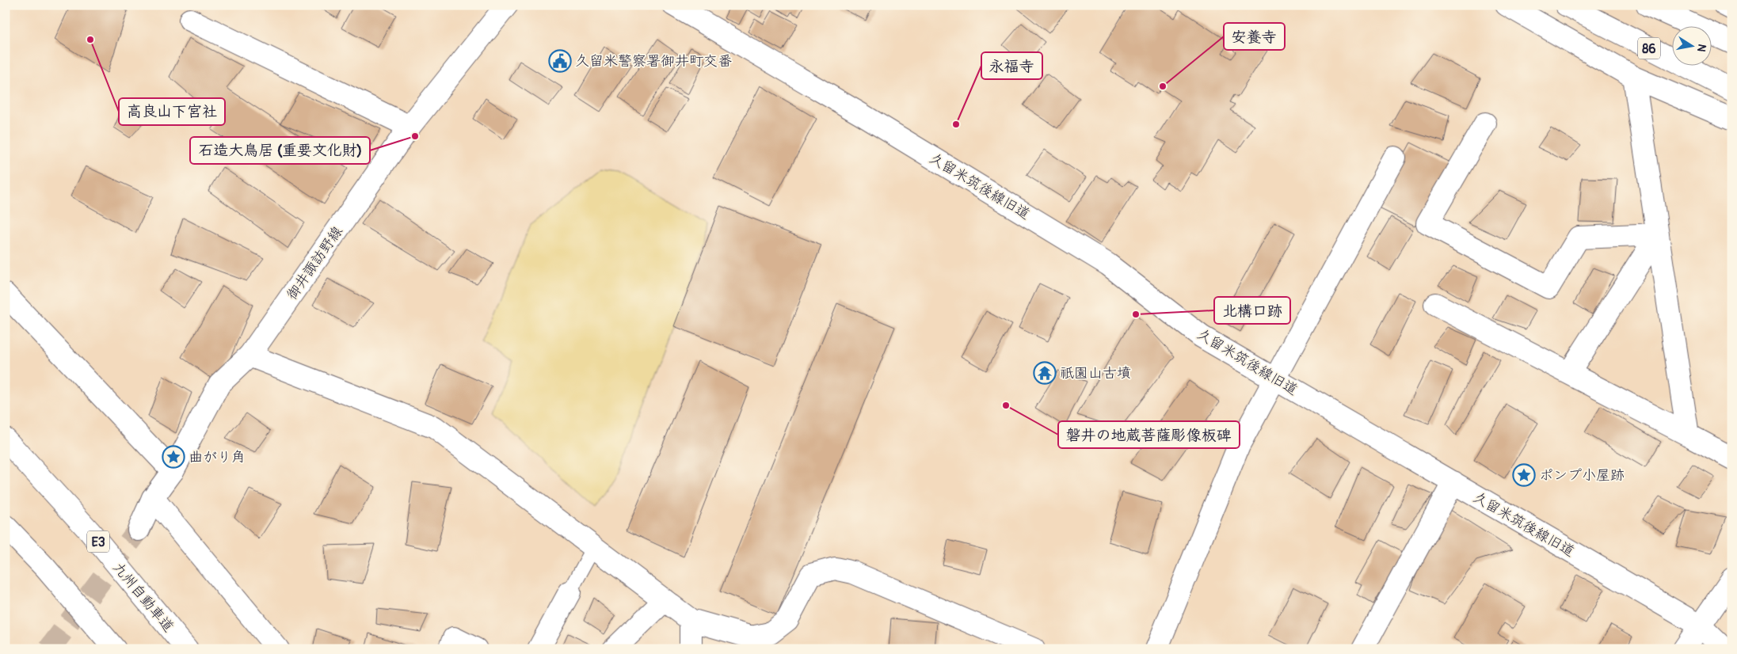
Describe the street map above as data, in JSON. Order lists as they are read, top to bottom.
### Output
{
  "streets": {
    "main road": [
      "86",
      "久留米筑後線旧道",
      "御井諏訪野線",
      "E3",
      "九州自動車道"
    ]
  },
  "places": {
    "other": [
      "高良山下宮社",
      "安養寺",
      "永福寺",
      "石造大鳥居 (重要文化財)",
      "北構口跡",
      "磐井の地蔵菩薩彫像板碑"
    ],
    "public building": ["久留米警察署御井町交番"],
    "temple": ["祇園山古墳"],
    "place": ["曲がり角", "ポンプ小屋跡"]
  },
  "north": "right"
}
